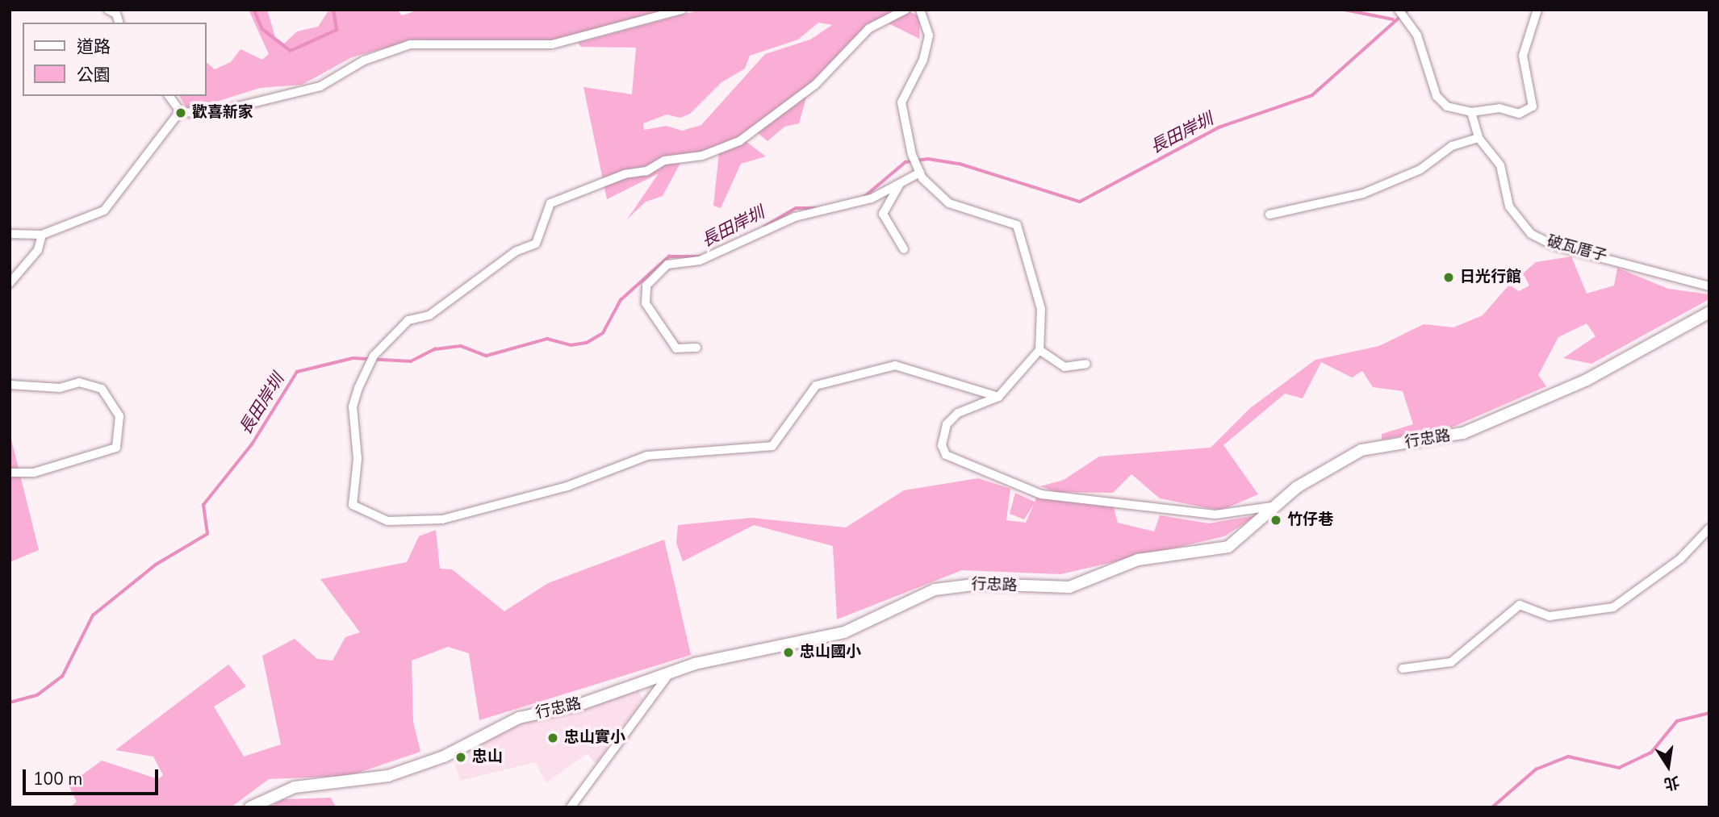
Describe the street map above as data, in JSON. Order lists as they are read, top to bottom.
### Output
{
  "streets": {
    "street": ["破瓦厝子", "行忠路"]
  },
  "water": ["長田岸圳"],
  "places": [
    "歡喜新家",
    "日光行館",
    "竹仔巷",
    "忠山國小",
    "忠山實小",
    "忠山"
  ],
  "legend": ["道路", "公園"],
  "scale_bar": "100 m",
  "north": "bottom"
}
